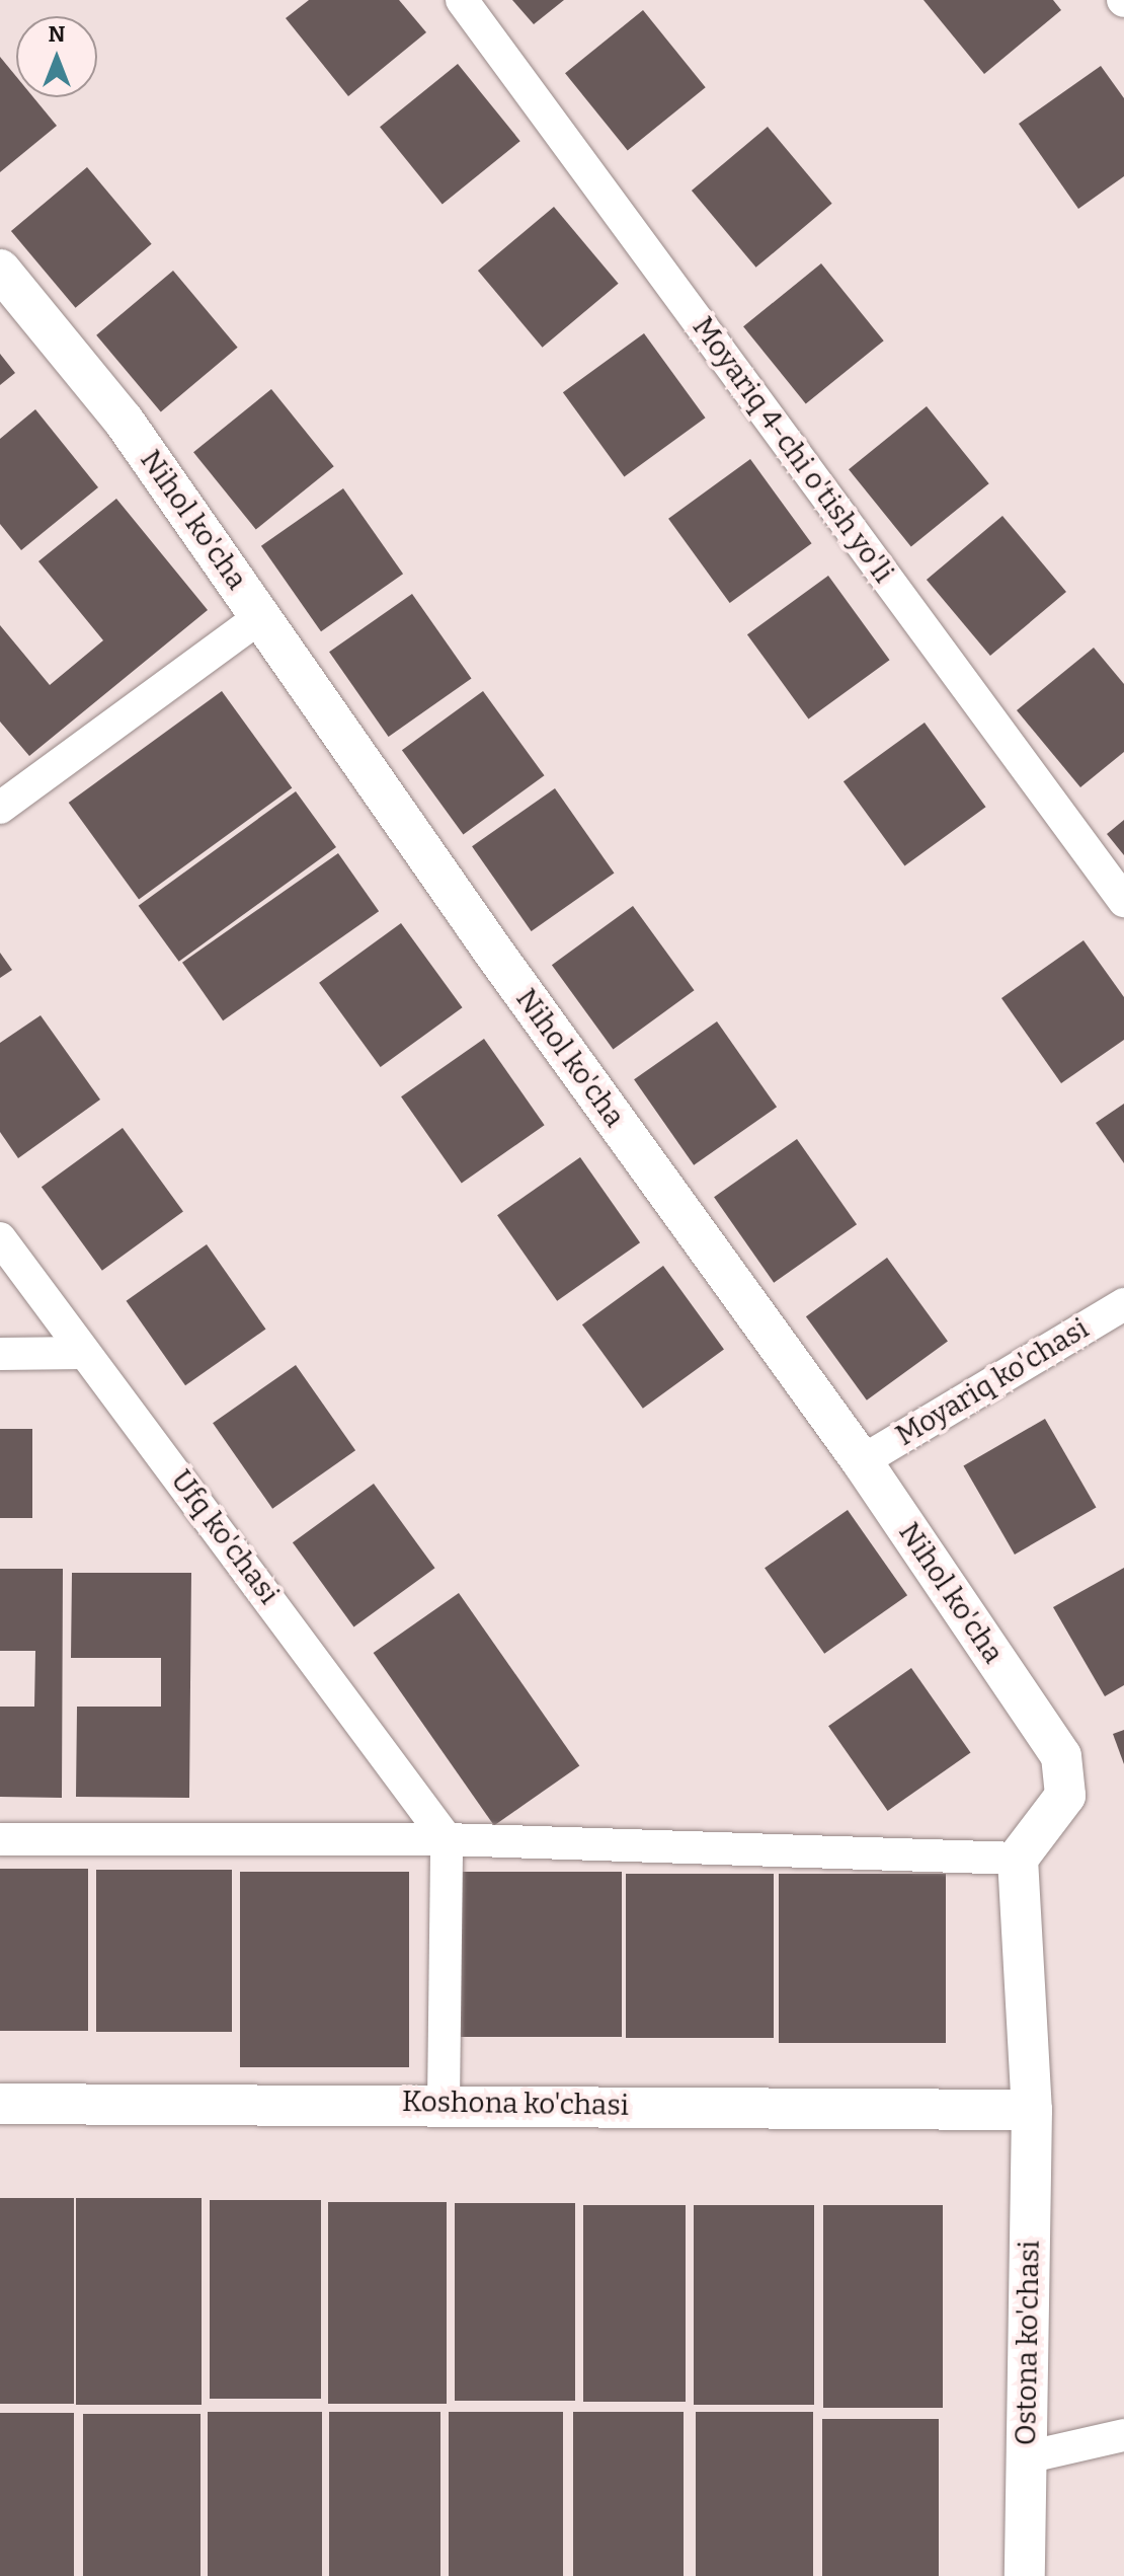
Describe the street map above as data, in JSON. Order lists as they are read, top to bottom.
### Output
{
  "streets": {
    "street": [
      "Moyariq 4-chi o'tish yo'li",
      "Nihol ko'cha",
      "Moyariq ko'chasi",
      "Ufq ko'chasi",
      "Koshona ko'chasi",
      "Ostona ko'chasi"
    ]
  },
  "crossings": [
    ["Nihol ko'cha", "Moyariq ko'chasi"],
    ["Nihol ko'cha", "Ostona ko'chasi"],
    ["Koshona ko'chasi", "Ostona ko'chasi"]
  ],
  "north": "top"
}
